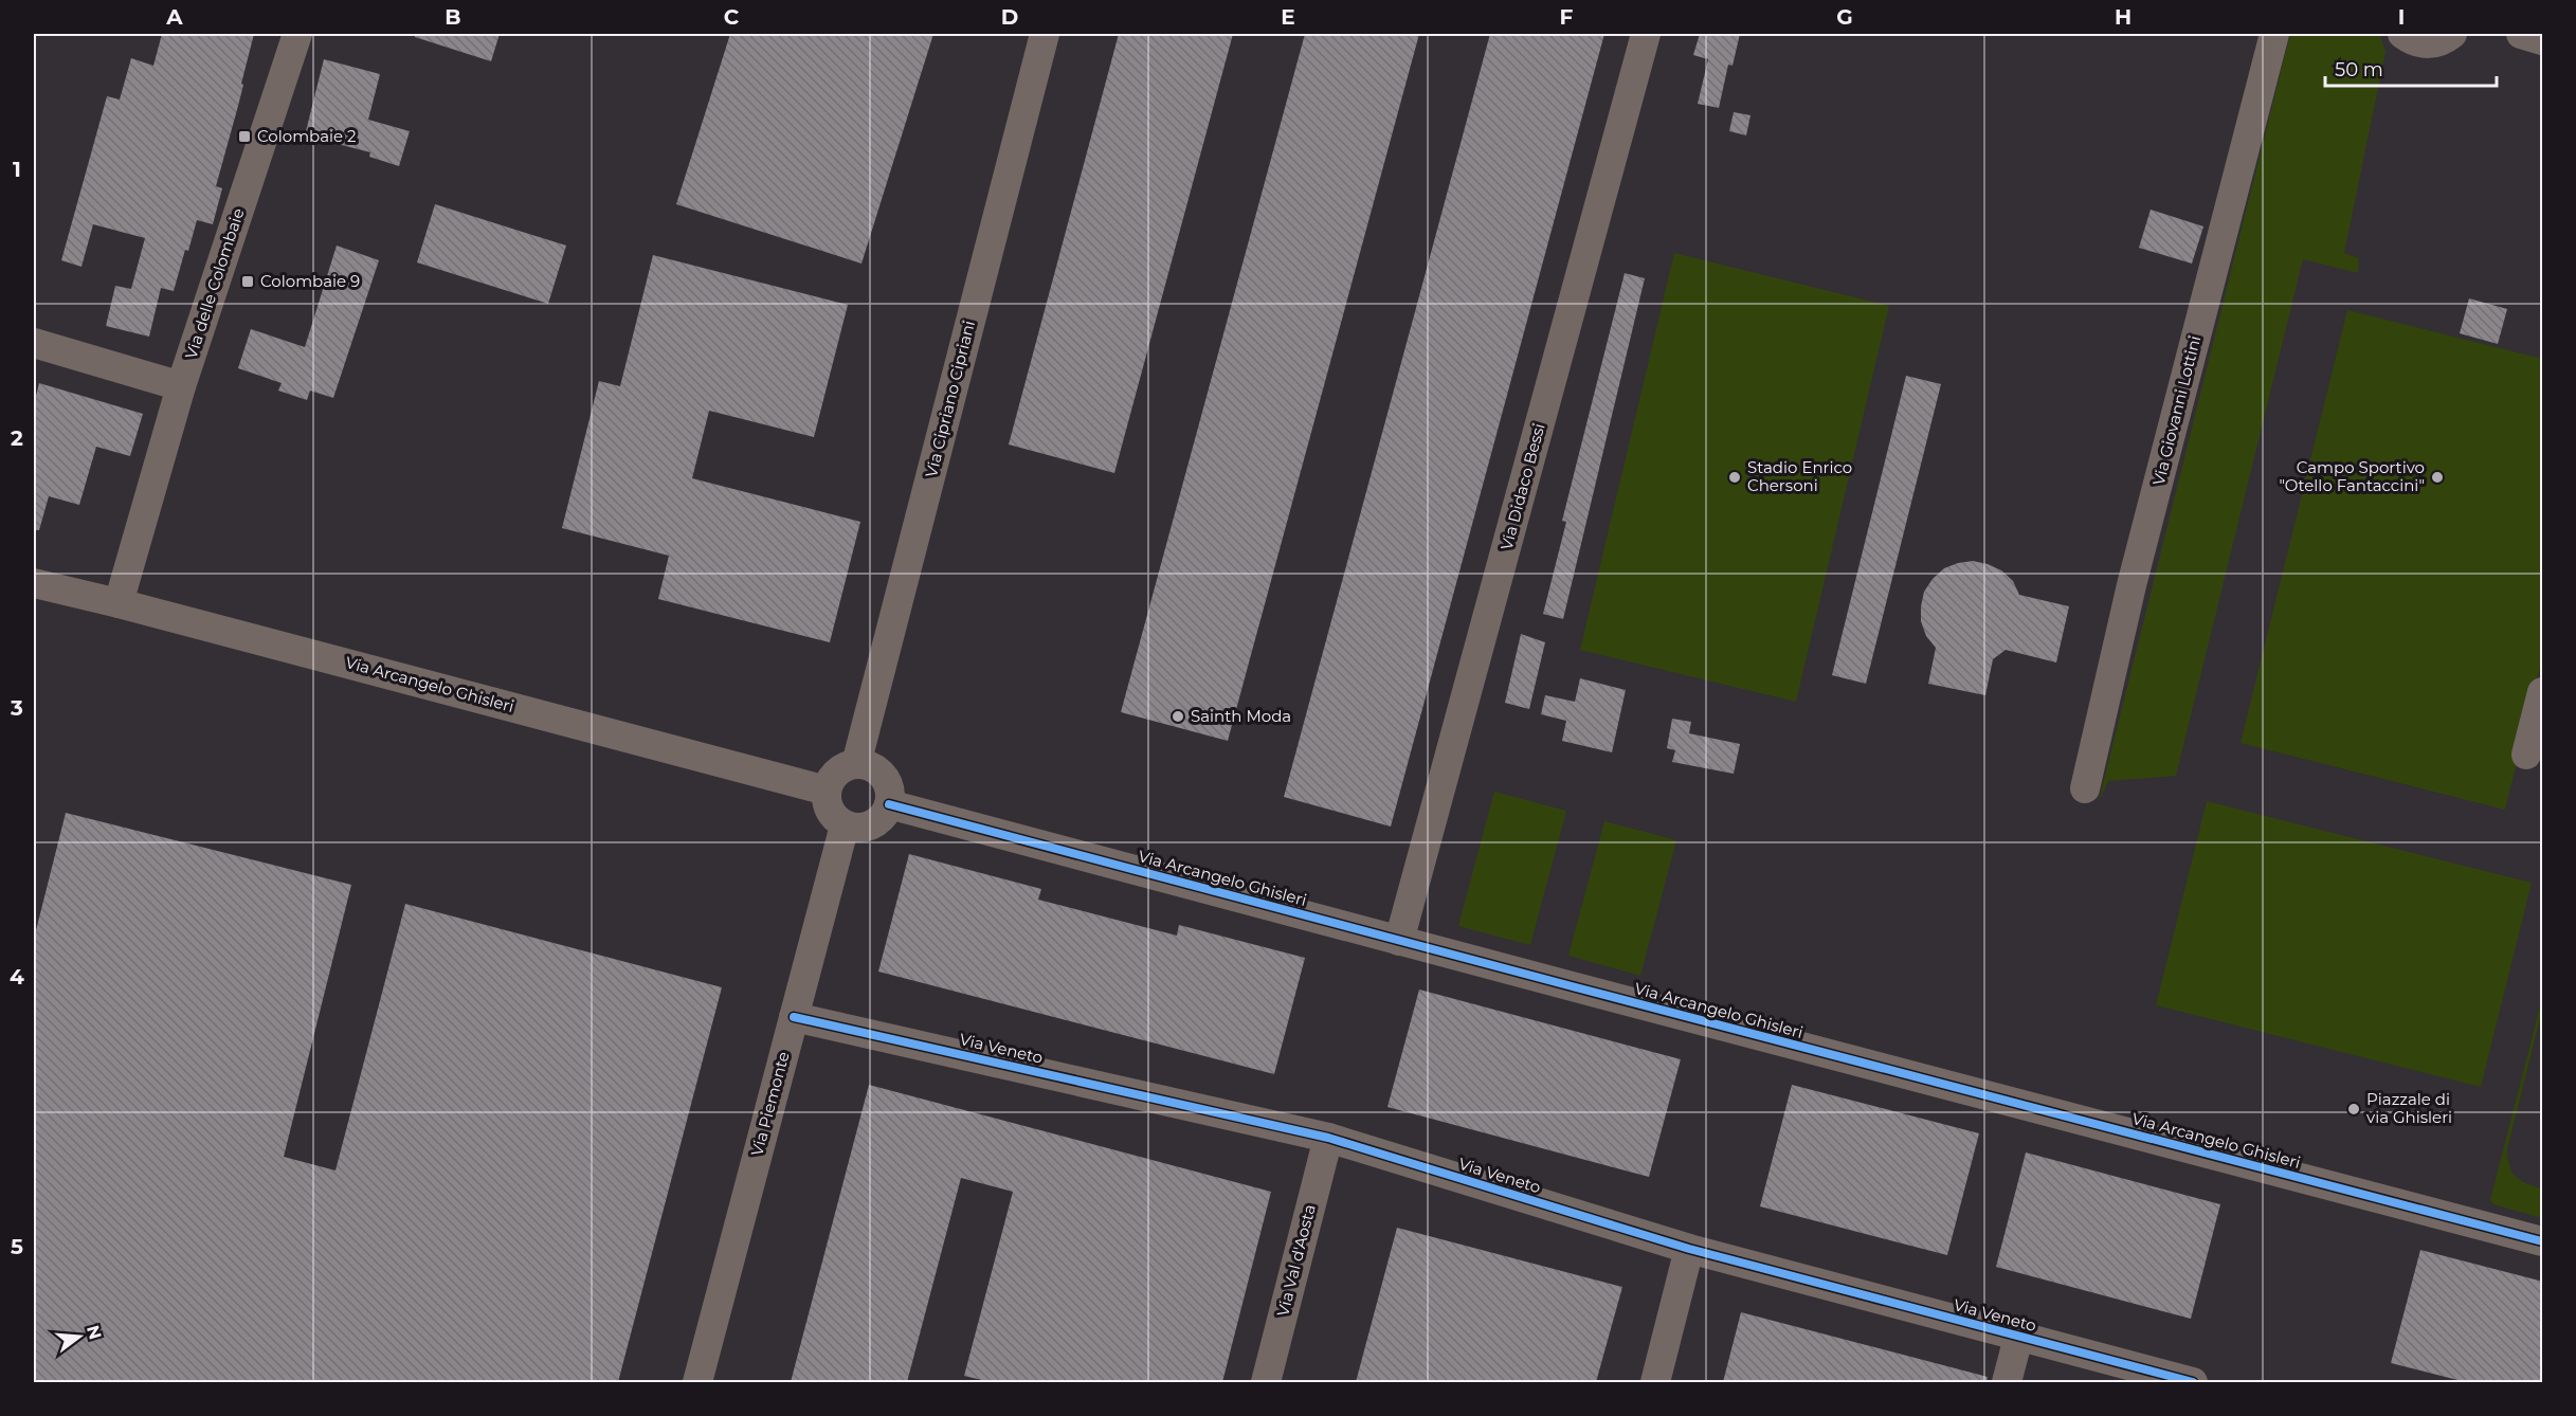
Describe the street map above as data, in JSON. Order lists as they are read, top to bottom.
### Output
{
  "streets": {
    "street": [
      "Via delle Colombaie",
      "Via Cipriano Cipriani",
      "Via Giovanni Lottini",
      "Via Didaco Bessi",
      "Via Arcangelo Ghisleri",
      "Via Veneto",
      "Via Piemonte",
      "Via Val d'Aosta"
    ]
  },
  "crossings": [
    ["Via delle Colombaie", "Via Arcangelo Ghisleri"],
    ["Via Cipriano Cipriani", "Via Arcangelo Ghisleri"],
    ["Via Cipriano Cipriani", "Via Piemonte"],
    ["Via Didaco Bessi", "Via Arcangelo Ghisleri"],
    ["Via Arcangelo Ghisleri", "Via Piemonte"],
    ["Via Veneto", "Via Piemonte"],
    ["Via Veneto", "Via Val d'Aosta"]
  ],
  "places": {
    "transit": ["Colombaie 2", "Colombaie 9"],
    "other": [
      "Stadio Enrico Chersoni",
      "Campo Sportivo \"Otello Fantaccini\"",
      "Sainth Moda",
      "Piazzale di via Ghisleri"
    ]
  },
  "scale_bar": "50 m",
  "north": "right",
  "grid": {
    "columns": [
      "A",
      "B",
      "C",
      "D",
      "E",
      "F",
      "G",
      "H",
      "I"
    ],
    "rows": [
      "1",
      "2",
      "3",
      "4",
      "5"
    ]
  }
}
